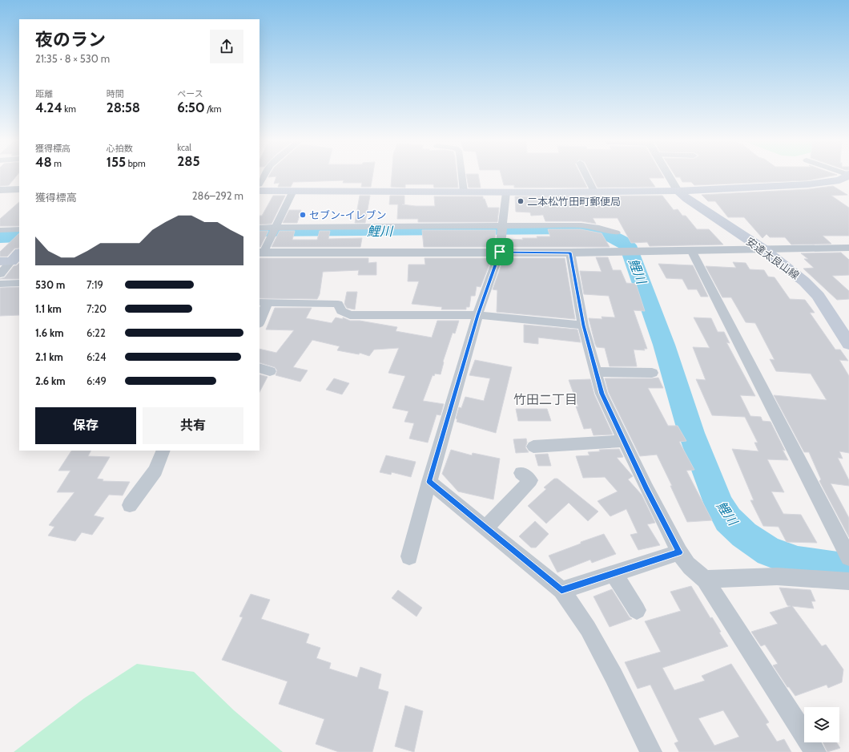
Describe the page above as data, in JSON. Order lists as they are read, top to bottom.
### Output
{
  "streets": {
    "main road": ["安達太良山線"]
  },
  "districts": ["竹田二丁目"],
  "water": ["鯉川"],
  "places": ["二本松竹田町郵便局", "セブン-イレブン"],
  "page": {
    "heading": ["夜のラン", "21:35 · 8 × 530 m"],
    "stats": [
      ["距離", "4.24 km"],
      ["時間", "28:58"],
      ["ペース", "6:50 /km"],
      ["獲得標高", "48 m"],
      ["心拍数", "155 bpm"],
      ["kcal", "285"]
    ],
    "chart": ["獲得標高", "286–292 m"],
    "list": [
      {
        "name": "530 m",
        "note": "7:19"
      },
      {
        "name": "1.1 km",
        "note": "7:20"
      },
      {
        "name": "1.6 km",
        "note": "6:22"
      },
      {
        "name": "2.1 km",
        "note": "6:24"
      },
      {
        "name": "2.6 km",
        "note": "6:49"
      }
    ],
    "buttons": ["保存", "共有"]
  }
}
